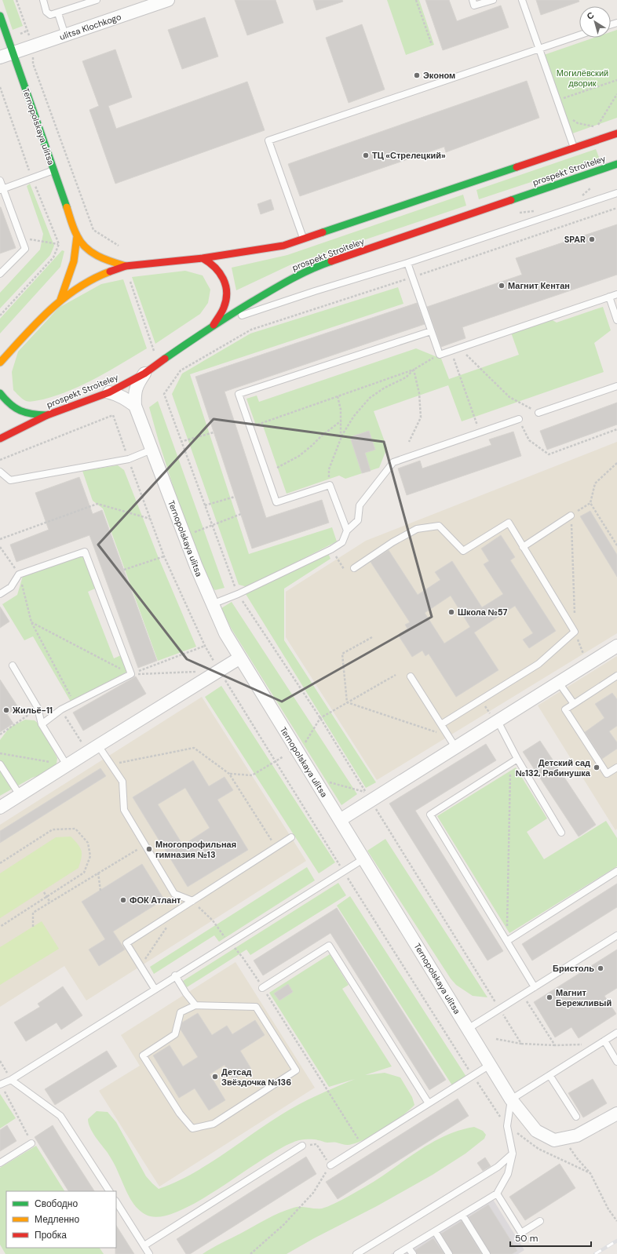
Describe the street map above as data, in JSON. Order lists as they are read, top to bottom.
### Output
{
  "streets": {
    "main road": ["Ternopolskaya ulitsa", "prospekt Stroiteley"],
    "street": ["ulitsa Klochkogo"]
  },
  "crossings": [
    ["ulitsa Klochkogo", "Ternopolskaya ulitsa"],
    ["Ternopolskaya ulitsa", "prospekt Stroiteley"]
  ],
  "parks": ["Могилёвский дворик"],
  "places": [
    "Эконом",
    "ТЦ «Стрелецкий»",
    "SPAR",
    "Магнит Кентан",
    "Школа №57",
    "Жильё-11",
    "Детский сад №132, Рябинушка",
    "Многопрофильная гимназия №13",
    "ФОК Атлант",
    "Бристоль",
    "Магнит Бережливый",
    "Детсад Звёздочка №136"
  ],
  "legend": ["Свободно", "Медленно", "Пробка"],
  "scale_bar": "50 m",
  "north": "top left"
}
